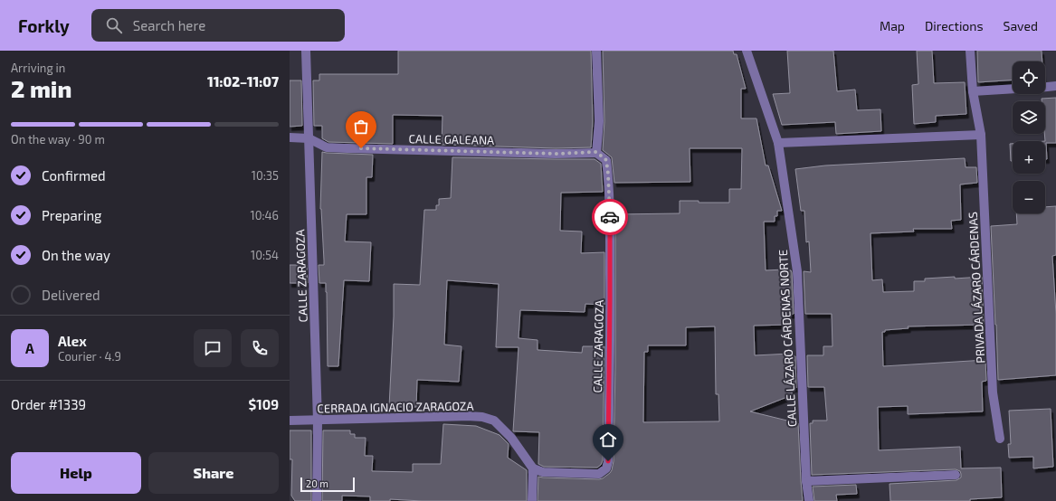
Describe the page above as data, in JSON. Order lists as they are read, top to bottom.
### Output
{
  "streets": {
    "street": [
      "CALLE GALEANA",
      "CALLE ZARAGOZA",
      "PRIVADA LÁZARO CÁRDENAS",
      "CALLE LÁZARO CÁRDENAS NORTE",
      "CERRADA IGNACIO ZARAGOZA"
    ]
  },
  "crossings": [
    ["CALLE GALEANA", "CALLE ZARAGOZA"],
    ["CALLE ZARAGOZA", "CERRADA IGNACIO ZARAGOZA"]
  ],
  "scale_bar": "20 m",
  "page": {
    "header": "Forkly",
    "search": "Search here",
    "nav": ["Map", "Directions", "Saved"],
    "heading": ["2 min", "Arriving in", "11:02–11:07"],
    "panel": [
      "Alex",
      "Courier · 4.9",
      "Order #1339",
      "$109"
    ],
    "map_buttons": ["+", "−"],
    "bar": "On the way · 90 m",
    "list": [
      ["Confirmed", "10:35"],
      ["Preparing", "10:46"],
      ["On the way", "10:54"],
      "Delivered"
    ],
    "round": "A",
    "buttons": ["Help", "Share"],
    "scale": "20 m"
  }
}
